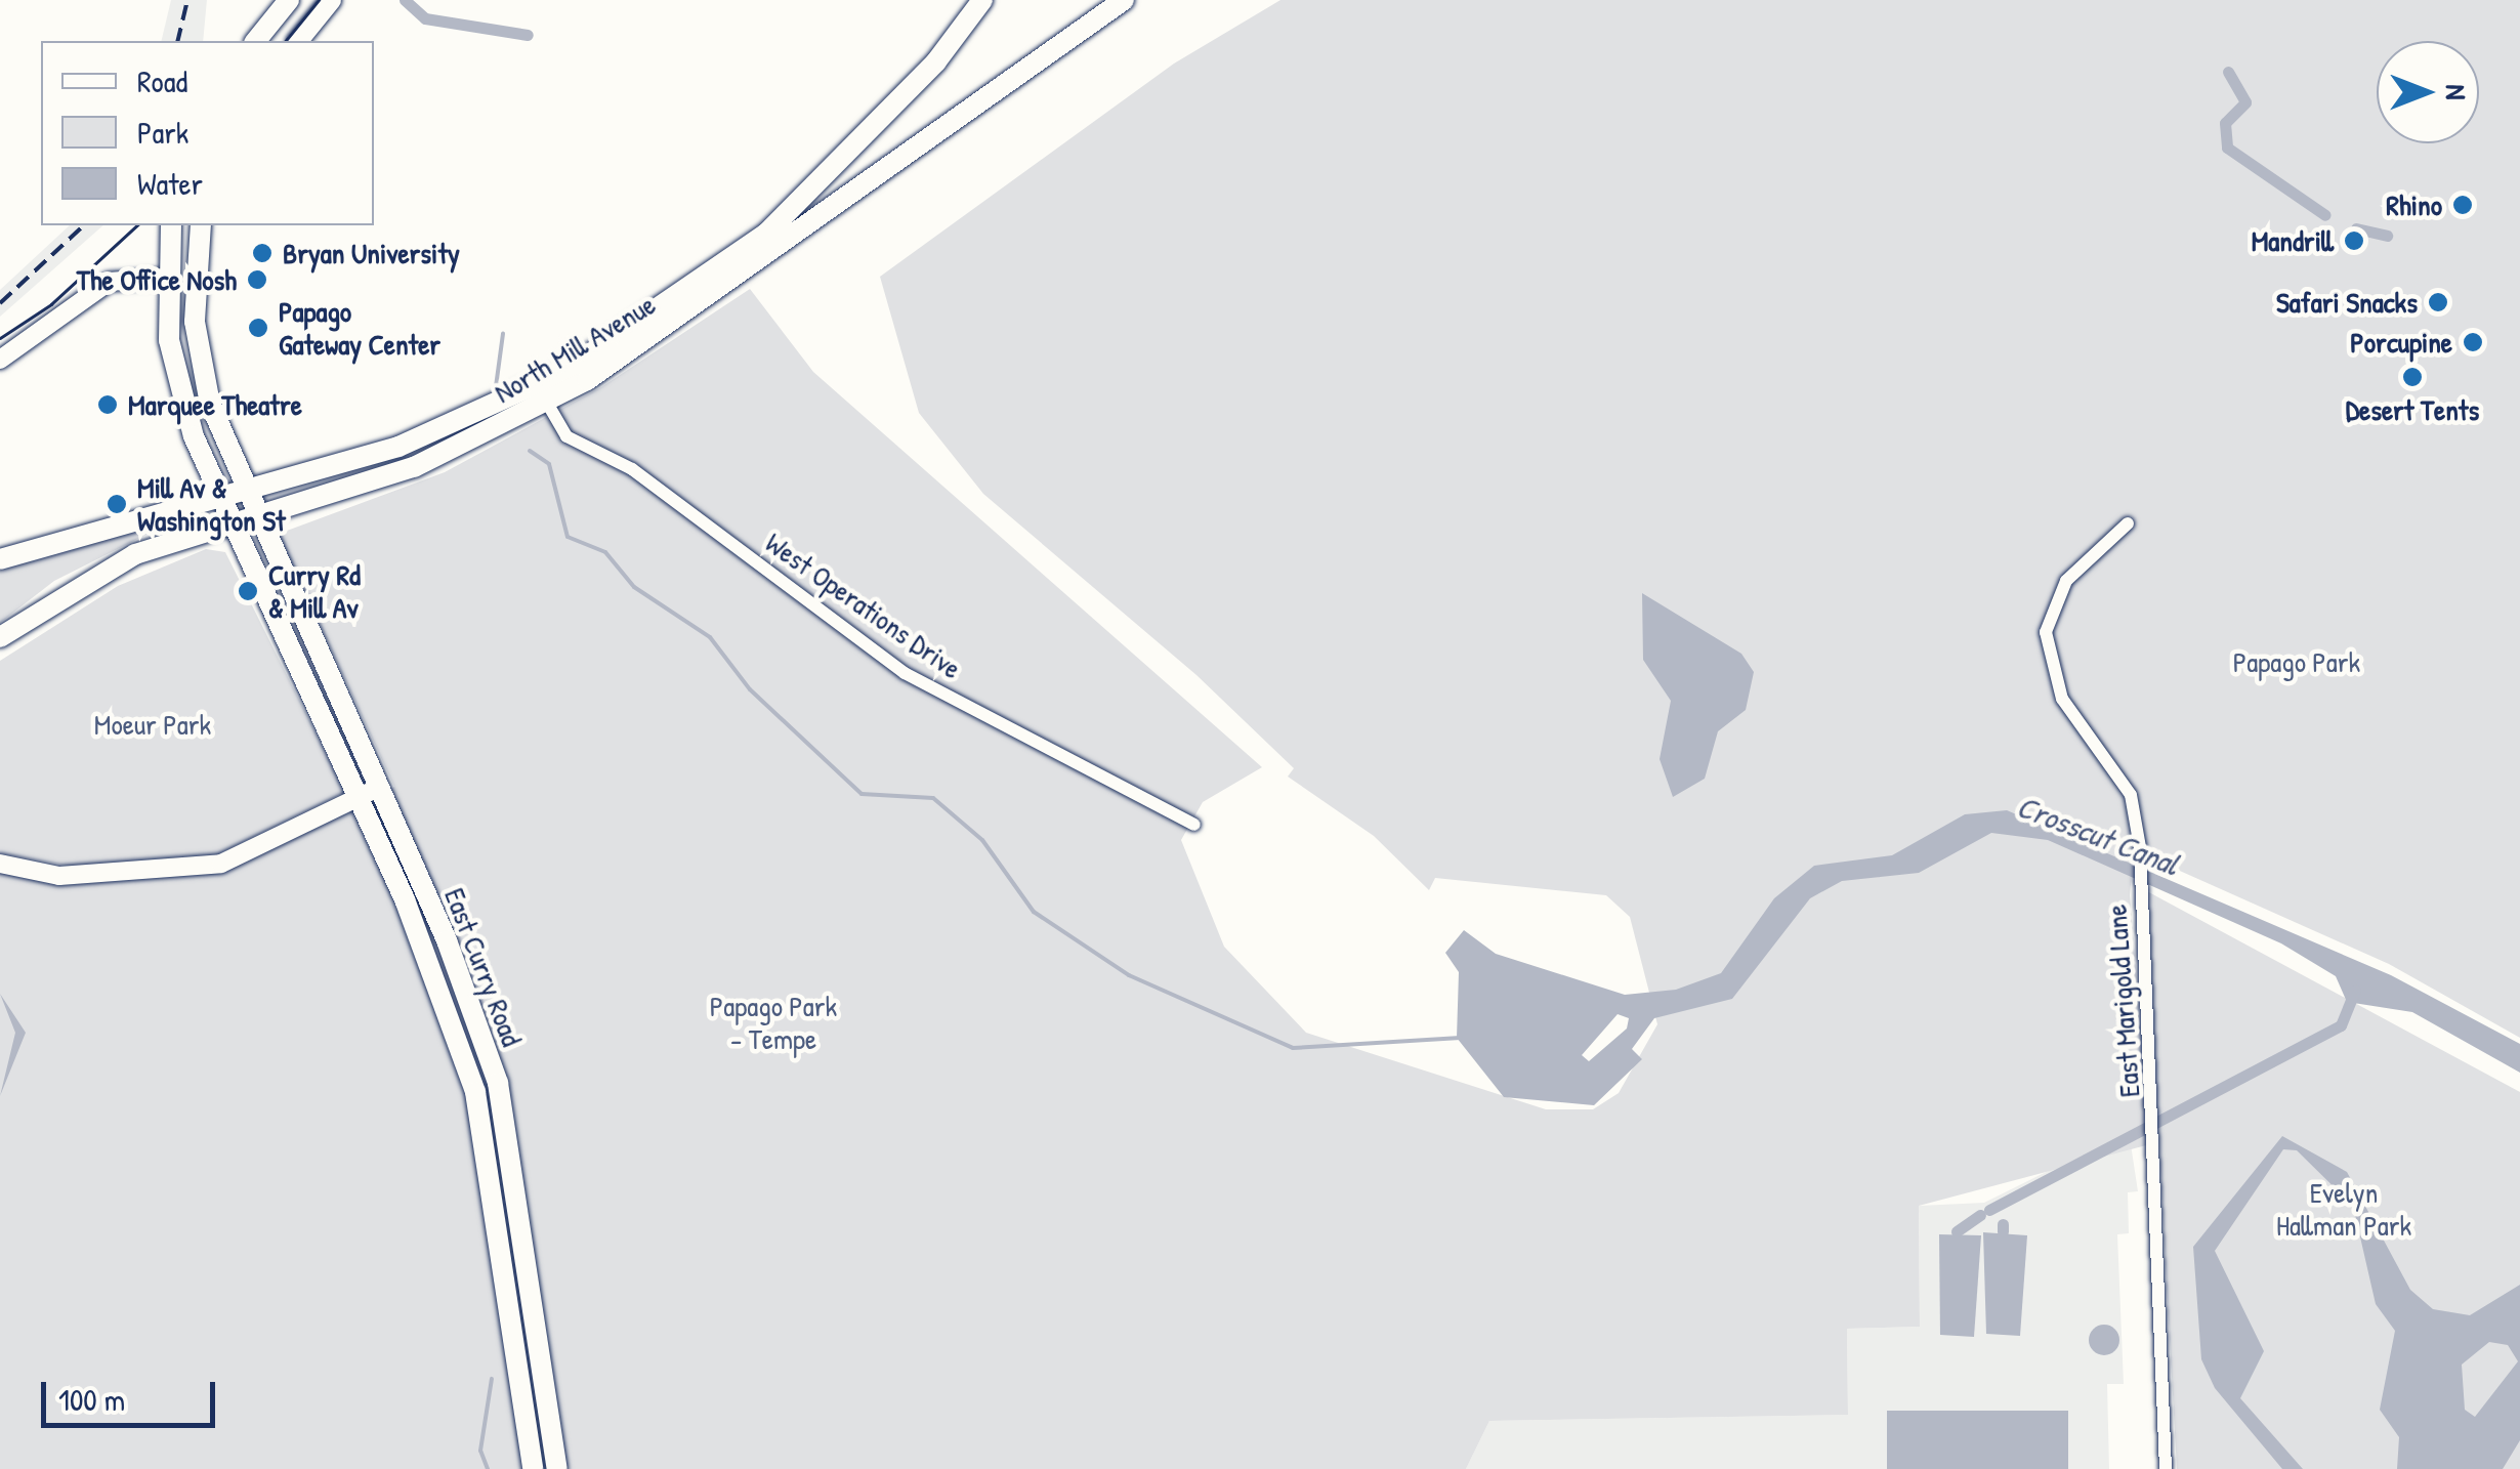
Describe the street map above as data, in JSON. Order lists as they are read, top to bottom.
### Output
{
  "streets": {
    "main road": ["North Mill Avenue", "East Curry Road"],
    "street": ["West Operations Drive", "East Marigold Lane"]
  },
  "crossings": [
    ["North Mill Avenue", "West Operations Drive"],
    ["North Mill Avenue", "East Curry Road"]
  ],
  "water": ["Crosscut Canal"],
  "parks": [
    "Papago Park",
    "Moeur Park",
    "Papago Park - Tempe",
    "Evelyn Hallman Park"
  ],
  "places": [
    "Rhino",
    "Mandrill",
    "Bryan University",
    "The Office Nosh",
    "Safari Snacks",
    "Papago Gateway Center",
    "Porcupine",
    "Desert Tents",
    "Marquee Theatre",
    "Mill Av & Washington St",
    "Curry Rd & Mill Av"
  ],
  "legend": ["Road", "Park", "Water"],
  "scale_bar": "100 m",
  "north": "right"
}
